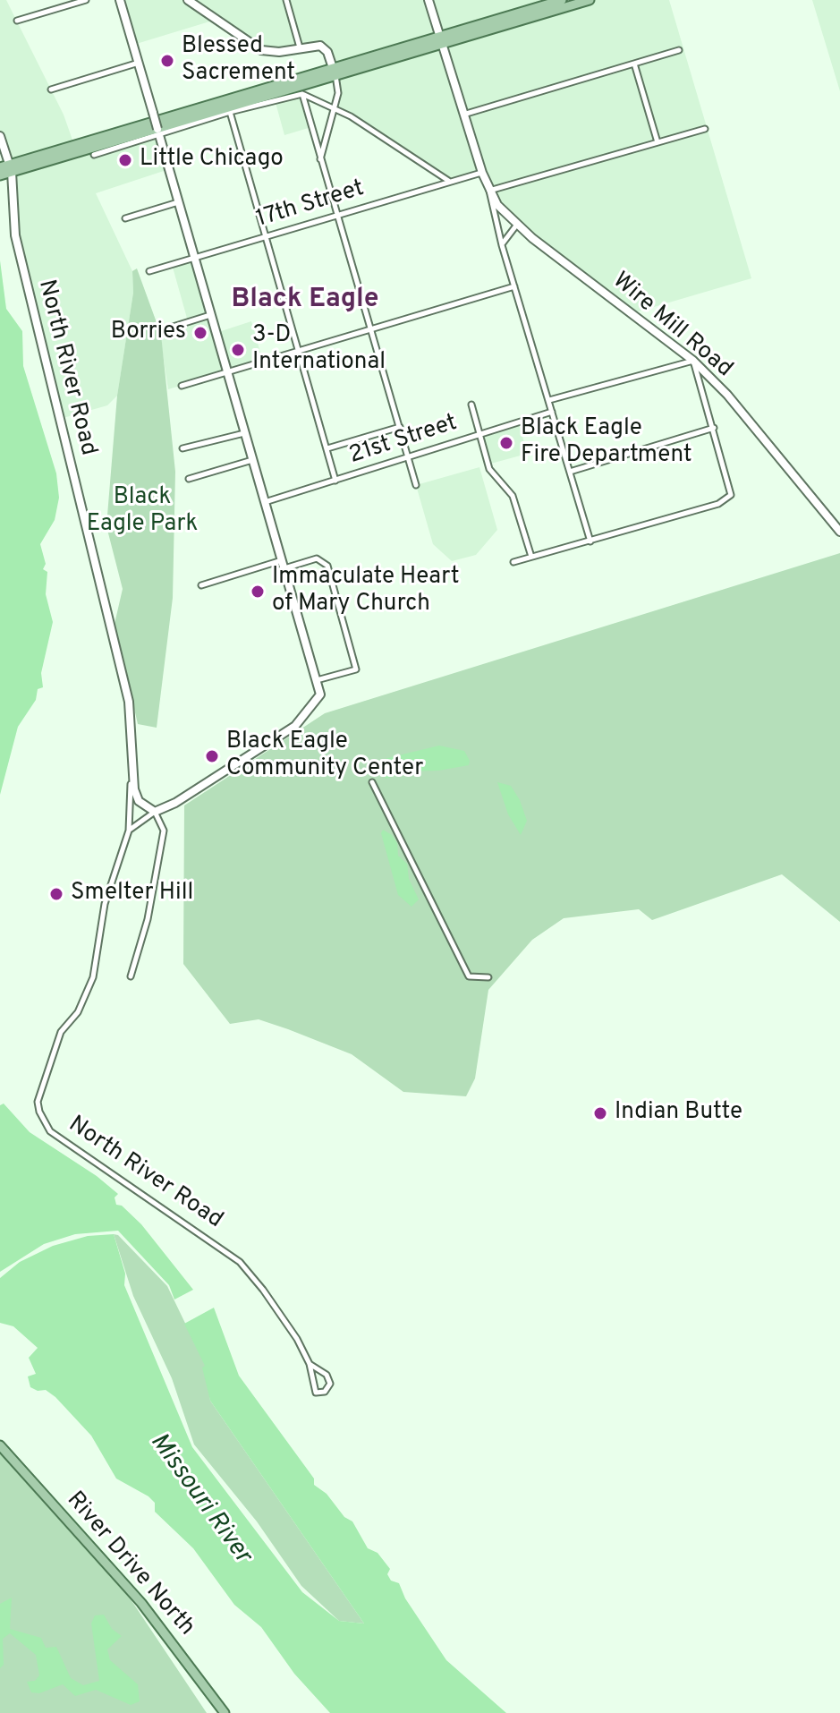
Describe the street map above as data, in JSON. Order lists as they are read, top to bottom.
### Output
{
  "streets": {
    "main road": ["River Drive North"],
    "street": [
      "17th Street",
      "Wire Mill Road",
      "North River Road",
      "21st Street"
    ]
  },
  "crossings": [
    ["17th Street", "Wire Mill Road"]
  ],
  "districts": ["Black Eagle"],
  "water": ["Missouri River"],
  "parks": ["Black Eagle Park"],
  "places": [
    "Blessed Sacrement",
    "Little Chicago",
    "Borries",
    "3-D International",
    "Black Eagle Fire Department",
    "Immaculate Heart of Mary Church",
    "Black Eagle Community Center",
    "Smelter Hill",
    "Indian Butte"
  ]
}
